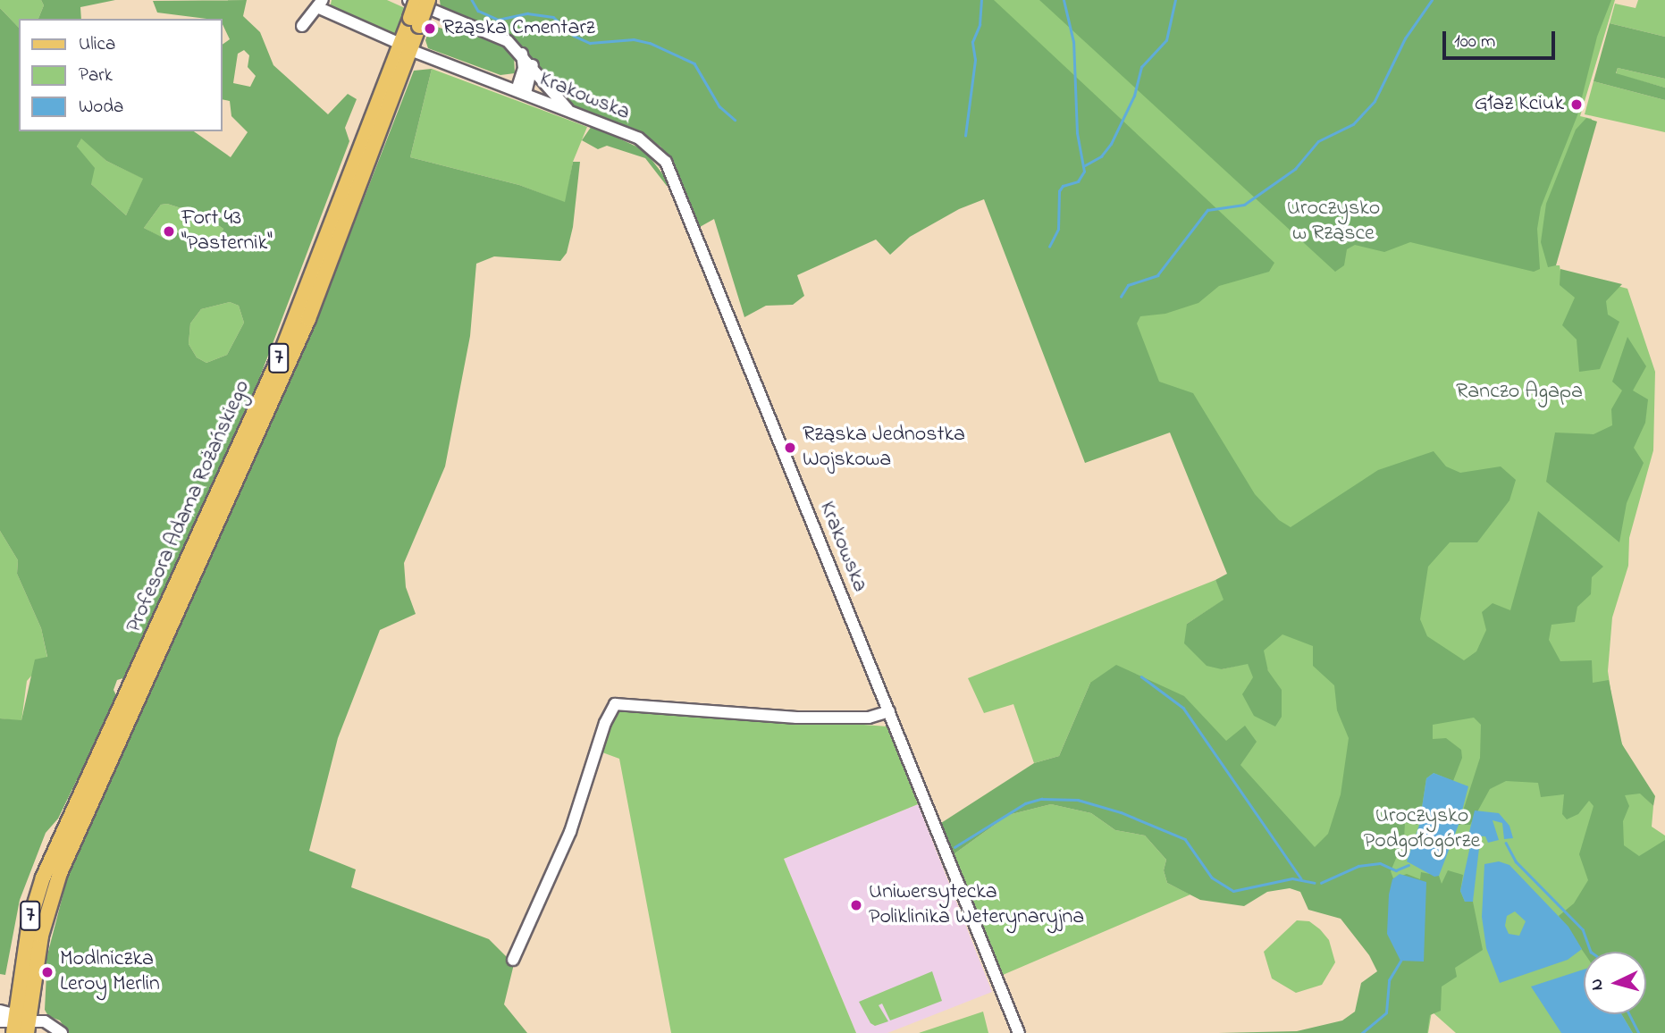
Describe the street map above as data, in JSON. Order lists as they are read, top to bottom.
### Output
{
  "streets": {
    "main road": ["7", "Profesora Adama Rożańskiego"],
    "street": ["Krakowska"]
  },
  "crossings": [
    ["Krakowska", "Profesora Adama Rożańskiego"]
  ],
  "parks": ["Uroczysko w Rząsce", "Ranczo Agapa", "Uroczysko Podgołogórze"],
  "places": [
    "Rząska Cmentarz",
    "Głaz Kciuk",
    "Fort 43 \"Pasternik\"",
    "Rząska Jednostka Wojskowa",
    "Uniwersytecka Poliklinika Weterynaryjna",
    "Modlniczka Leroy Merlin"
  ],
  "legend": ["Ulica", "Park", "Woda"],
  "scale_bar": "100 m",
  "north": "left"
}
